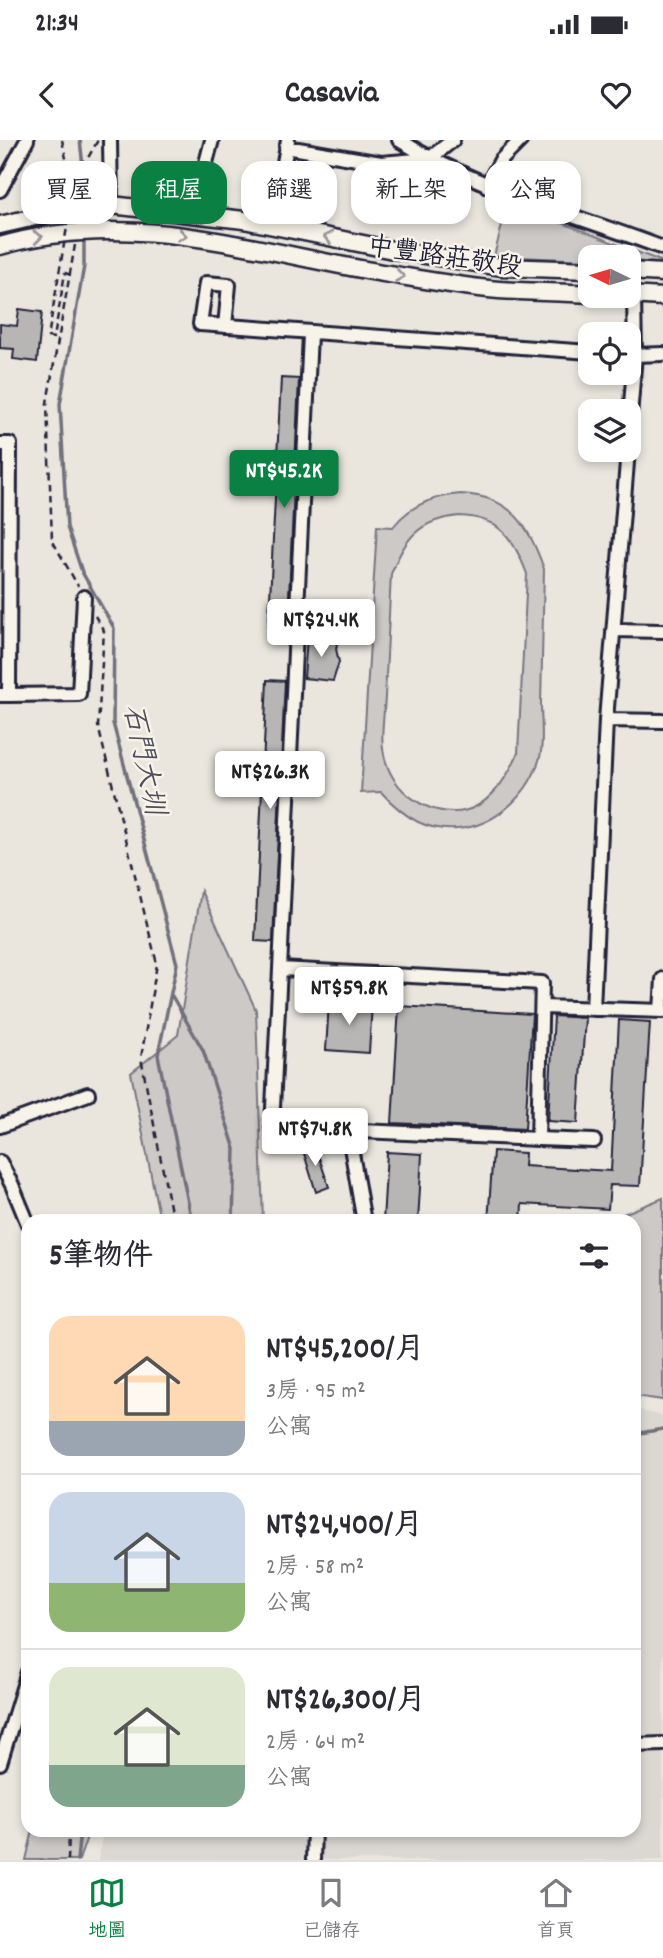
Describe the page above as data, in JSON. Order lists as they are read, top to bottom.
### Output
{
  "streets": {
    "main road": ["中豐路莊敬段"]
  },
  "water": ["石門大圳"],
  "north": "left",
  "page": {
    "status": "21:34",
    "header": "Casavia",
    "chip": [
      "買屋",
      "租屋",
      "篩選",
      "新上架",
      "公寓"
    ],
    "price": [
      "NT$45.2K",
      "NT$24.4K",
      "NT$26.3K",
      "NT$59.8K",
      "NT$74.8K"
    ],
    "heading": "5筆物件",
    "list": [
      {
        "name": "NT$45,200/月",
        "note": "3房 · 95 m² · 公寓"
      },
      {
        "name": "NT$24,400/月",
        "note": "2房 · 58 m² · 公寓"
      },
      {
        "name": "NT$26,300/月",
        "note": "2房 · 64 m² · 公寓"
      }
    ],
    "tabs": ["地圖", "已儲存", "首頁"]
  }
}
